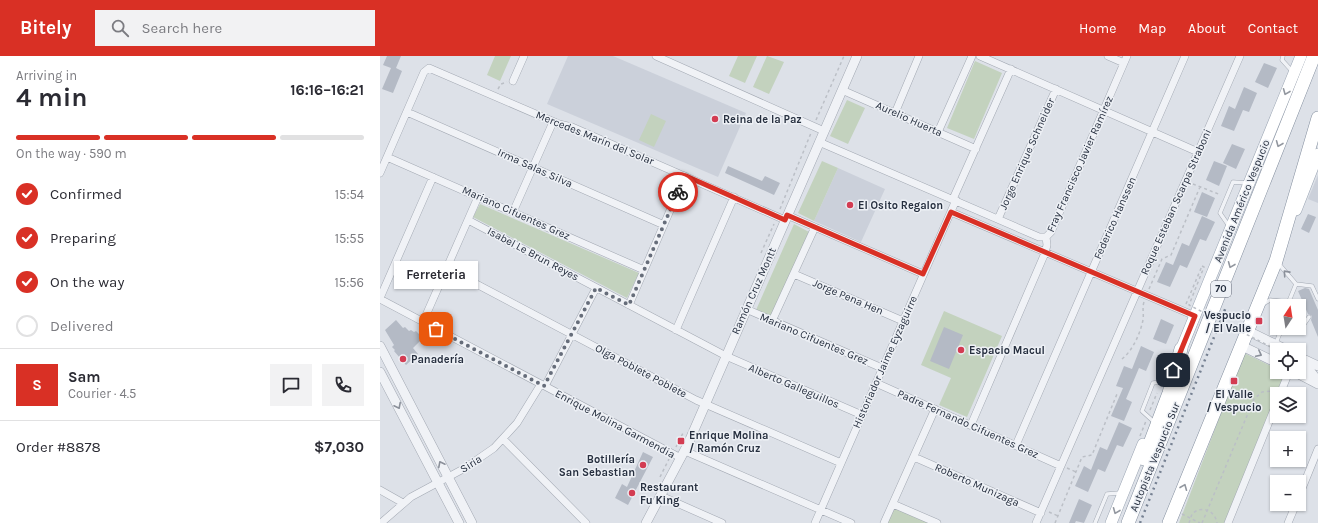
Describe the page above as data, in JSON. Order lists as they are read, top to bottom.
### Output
{
  "streets": {
    "highway": ["70", "Autopista Vespucio Sur"],
    "main road": ["Avenida Américo Vespucio"],
    "street": [
      "Aurelio Huerta",
      "Mercedes Marín del Solar",
      "Jorge Enrique Schneider",
      "Fray Francisco Javier Ramírez",
      "Irma Salas Silva",
      "Roque Esteban Scarpa Straboni",
      "Mariano Cifuentes Grez",
      "Federico Hanssen",
      "Isabel Le Brun Reyes",
      "Ramón Cruz Montt",
      "Jorge Pena Hen",
      "Historiador Jaime Eyzaguirre",
      "Olga Poblete Poblete",
      "Alberto Galleguillos",
      "Enrique Molina Garmendia",
      "Padre Fernando Cifuentes Grez",
      "Siria",
      "Roberto Munizaga"
    ]
  },
  "crossings": [
    ["Aurelio Huerta", "Ramón Cruz Montt"],
    ["Aurelio Huerta", "Historiador Jaime Eyzaguirre"],
    ["Mercedes Marín del Solar", "Irma Salas Silva"],
    ["Mercedes Marín del Solar", "Ramón Cruz Montt"],
    ["Mercedes Marín del Solar", "Historiador Jaime Eyzaguirre"],
    ["Fray Francisco Javier Ramírez", "Padre Fernando Cifuentes Grez"],
    ["Roque Esteban Scarpa Straboni", "Padre Fernando Cifuentes Grez"],
    ["Roque Esteban Scarpa Straboni", "Roberto Munizaga"],
    ["Mariano Cifuentes Grez", "Ramón Cruz Montt"],
    ["Mariano Cifuentes Grez", "Historiador Jaime Eyzaguirre"],
    ["Federico Hanssen", "Padre Fernando Cifuentes Grez"],
    ["Isabel Le Brun Reyes", "Ramón Cruz Montt"],
    ["Isabel Le Brun Reyes", "Alberto Galleguillos"],
    ["Isabel Le Brun Reyes", "Siria"],
    ["Ramón Cruz Montt", "Olga Poblete Poblete"],
    ["Ramón Cruz Montt", "Alberto Galleguillos"],
    ["Ramón Cruz Montt", "Enrique Molina Garmendia"],
    ["Jorge Pena Hen", "Historiador Jaime Eyzaguirre"],
    ["Historiador Jaime Eyzaguirre", "Olga Poblete Poblete"],
    ["Historiador Jaime Eyzaguirre", "Alberto Galleguillos"],
    ["Historiador Jaime Eyzaguirre", "Enrique Molina Garmendia"],
    ["Historiador Jaime Eyzaguirre", "Padre Fernando Cifuentes Grez"],
    ["Olga Poblete Poblete", "Siria"],
    ["Enrique Molina Garmendia", "Siria"]
  ],
  "places": {
    "other": [
      "Reina de la Paz",
      "El Osito Regalon",
      "Ferreteria",
      "Espacio Macul",
      "Panadería",
      "Botillería San Sebastian",
      "Restaurant Fu King"
    ],
    "transit": ["Vespucio / El Valle", "El Valle / Vespucio", "Enrique Molina / Ramón Cruz"]
  },
  "north": "top",
  "page": {
    "header": "Bitely",
    "search": "Search here",
    "nav": [
      "Home",
      "Map",
      "About",
      "Contact"
    ],
    "heading": ["4 min", "Arriving in", "16:16–16:21"],
    "panel": [
      "Sam",
      "Courier · 4.5",
      "Order #8878",
      "$7,030"
    ],
    "bar": "On the way · 590 m",
    "list": [
      ["Confirmed", "15:54"],
      ["Preparing", "15:55"],
      ["On the way", "15:56"],
      "Delivered"
    ],
    "bubble": "Ferreteria",
    "map_buttons": ["+", "−"],
    "round": "S"
  }
}
